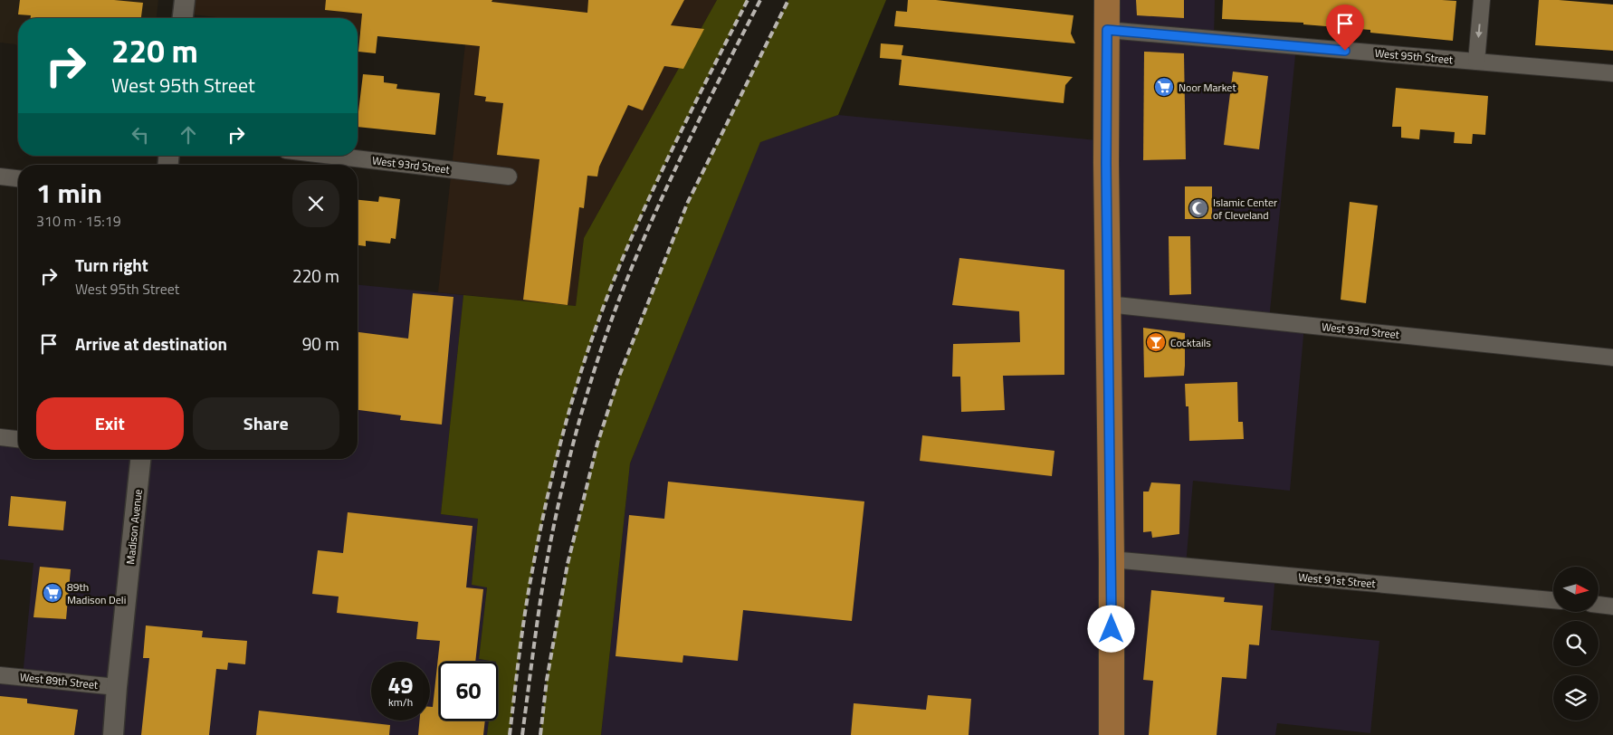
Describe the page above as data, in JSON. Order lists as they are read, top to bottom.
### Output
{
  "streets": {
    "street": [
      "West 95th Street",
      "West 93rd Street",
      "Madison Avenue",
      "West 91st Street",
      "West 89th Street"
    ]
  },
  "crossings": [
    ["Madison Avenue", "West 89th Street"]
  ],
  "places": {
    "supermarket": ["Noor Market", "89th Madison Deli"],
    "mosque": ["Islamic Center of Cleveland"],
    "bar": ["Cocktails"]
  },
  "north": "right",
  "page": {
    "turn": ["220 m", "West 95th Street"],
    "heading": ["1 min", "310 m · 15:19"],
    "list": [
      {
        "name": "Turn right",
        "note": "West 95th Street",
        "value": "220 m"
      },
      {
        "name": "Arrive at destination",
        "value": "90 m"
      }
    ],
    "buttons": ["Exit", "Share"],
    "speed": "49 km/h",
    "limit": "60"
  }
}
